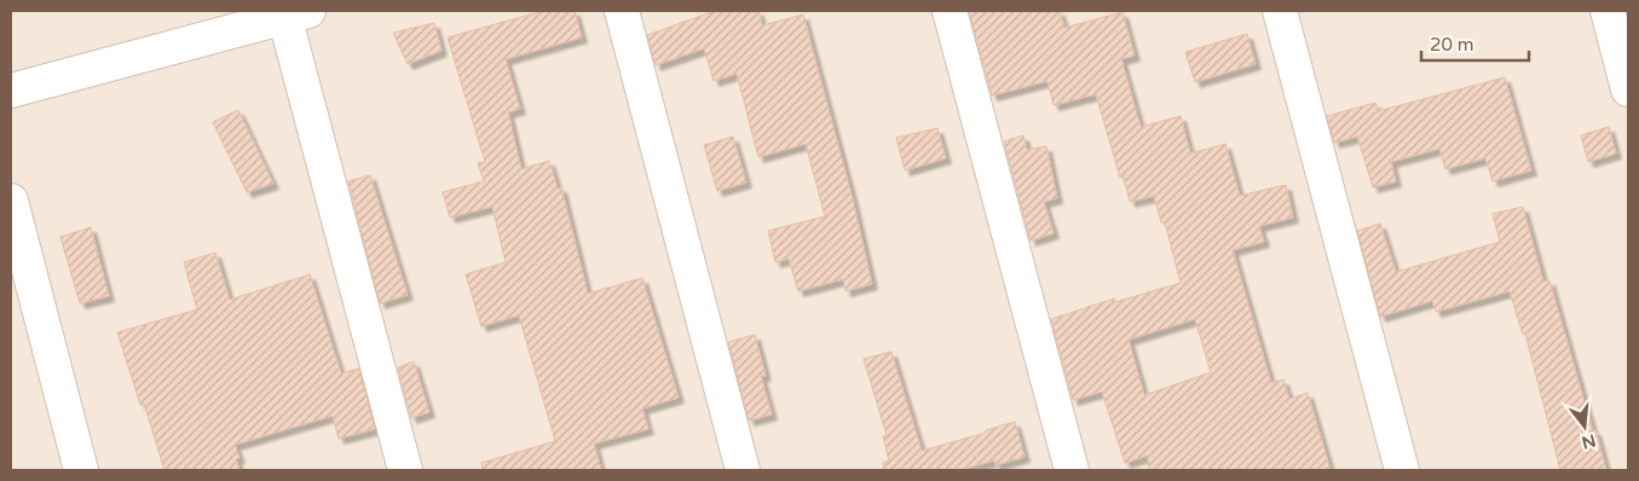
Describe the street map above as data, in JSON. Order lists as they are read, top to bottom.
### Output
{
  "scale_bar": "20 m",
  "north": "bottom"
}
